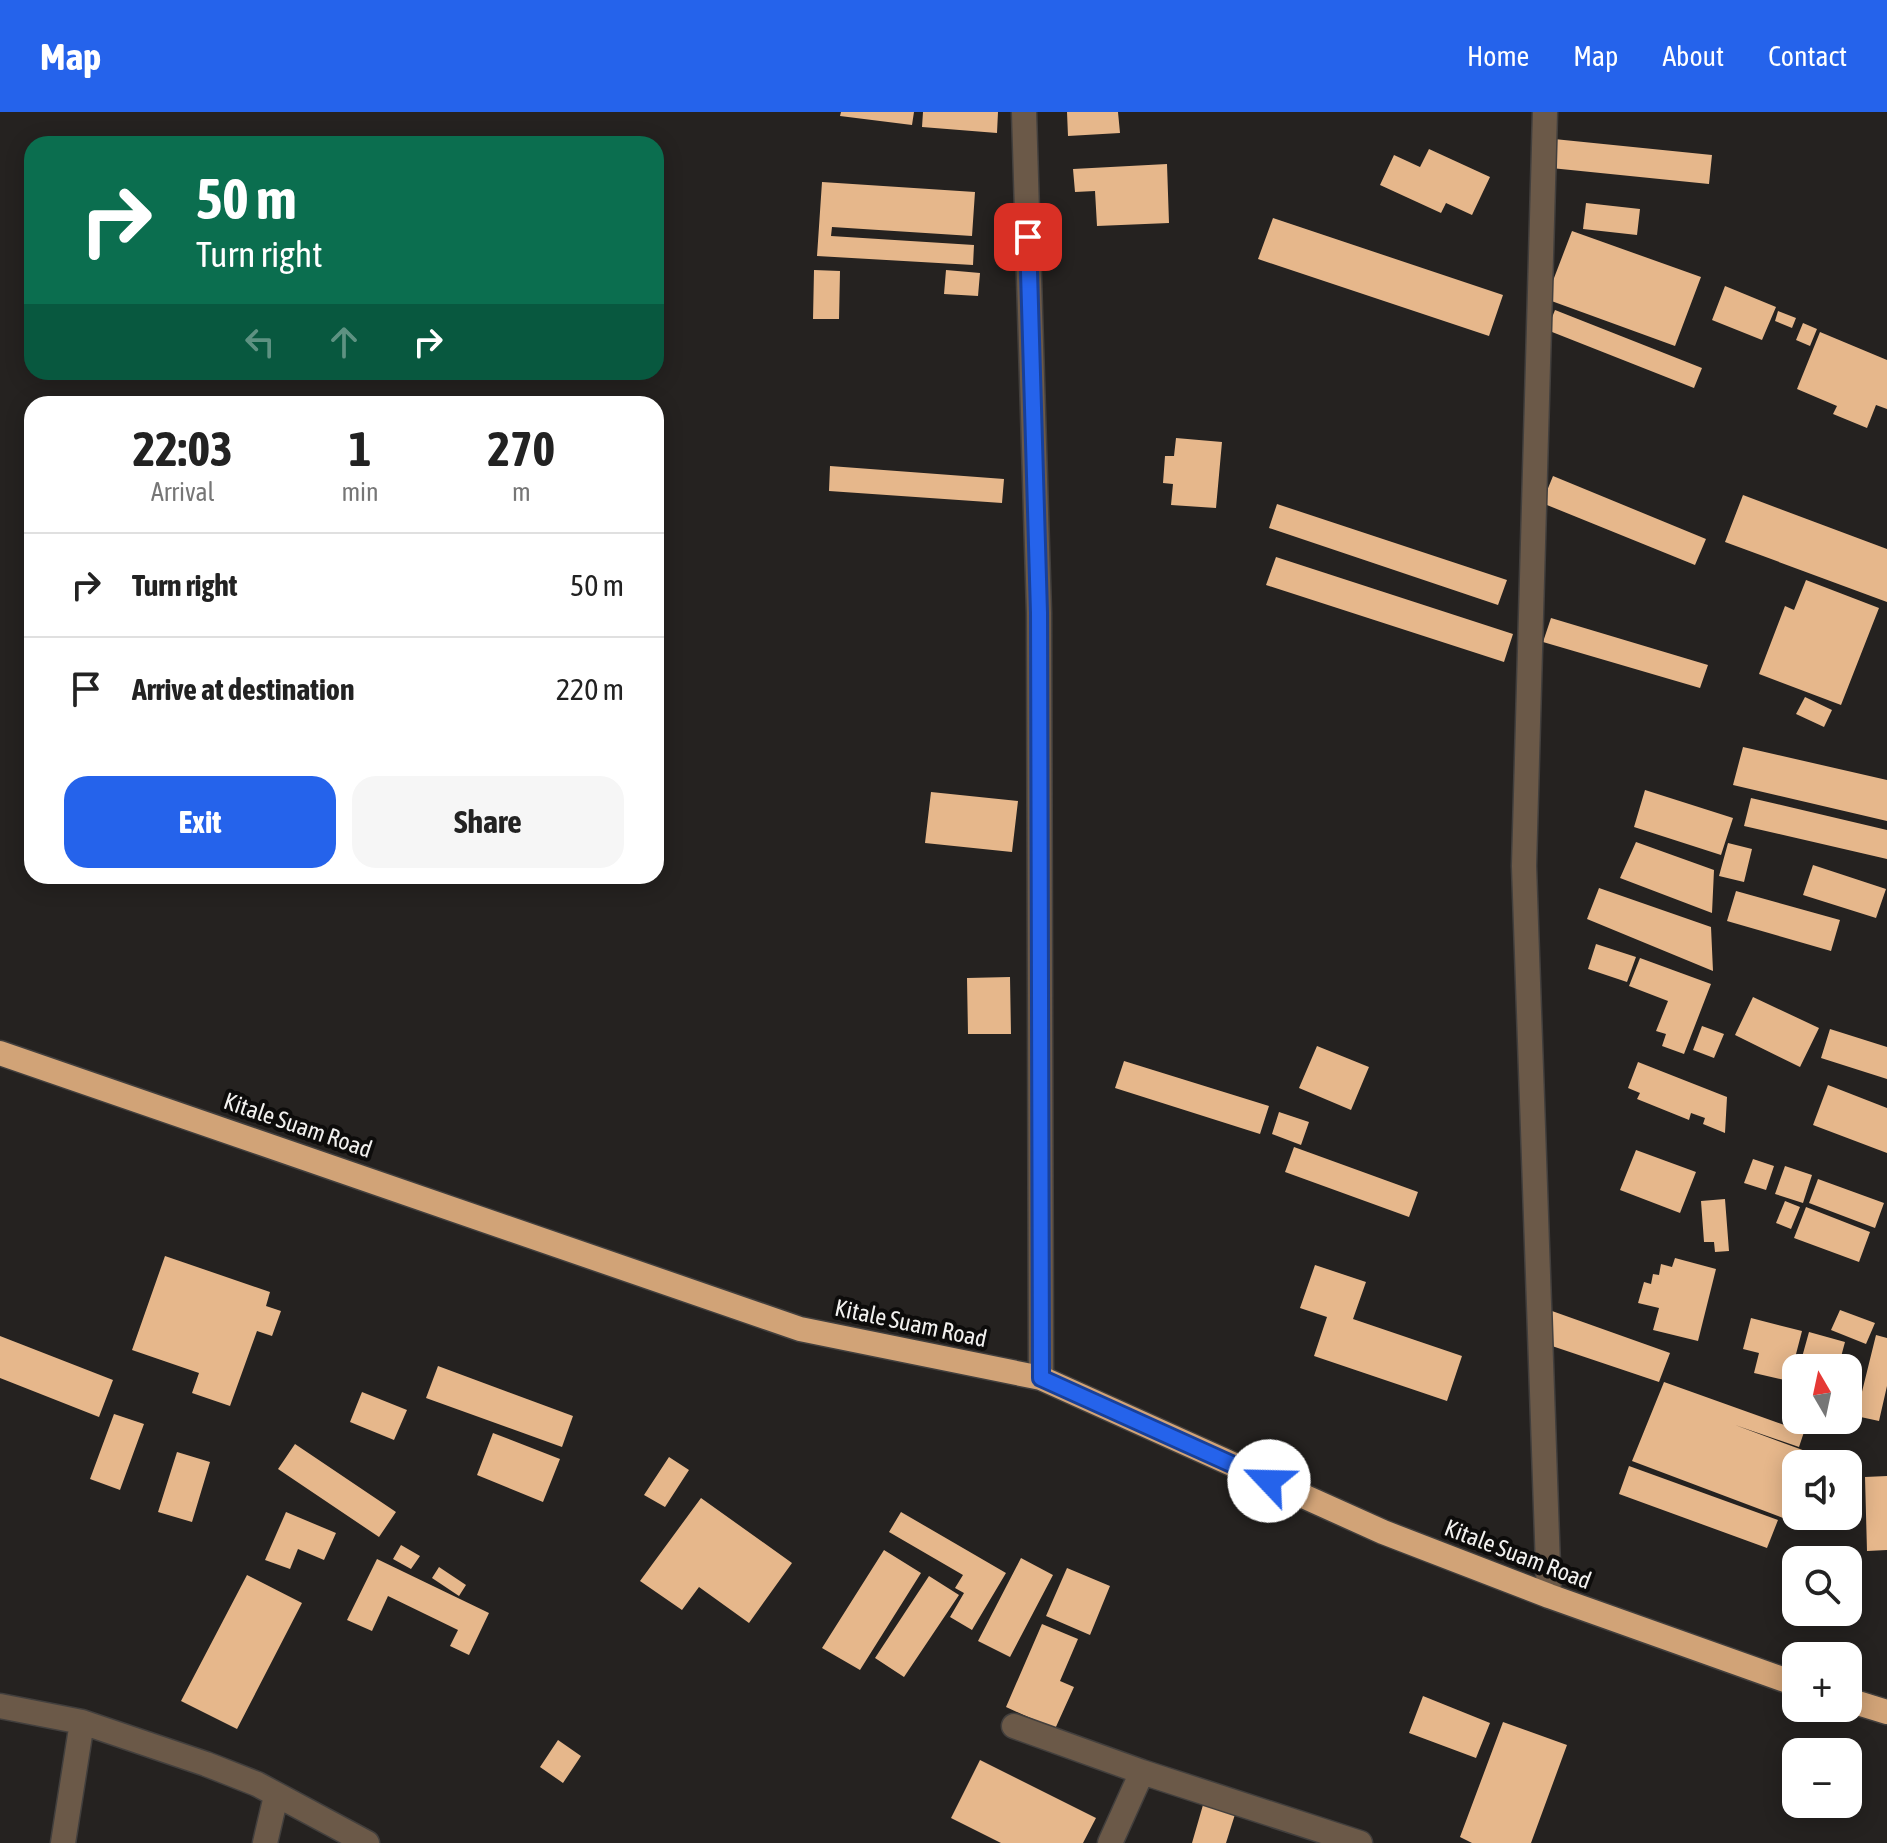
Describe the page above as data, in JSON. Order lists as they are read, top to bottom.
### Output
{
  "streets": {
    "highway": ["Kitale Suam Road"]
  },
  "north": "top",
  "page": {
    "header": "Map",
    "nav": [
      "Home",
      "Map",
      "About",
      "Contact"
    ],
    "turn": ["50 m", "Turn right"],
    "eta": [
      "22:03",
      "Arrival",
      "1",
      "min",
      "270",
      "m"
    ],
    "list": [
      {
        "name": "Turn right",
        "value": "50 m"
      },
      {
        "name": "Arrive at destination",
        "value": "220 m"
      }
    ],
    "buttons": ["Exit", "Share"],
    "map_buttons": ["+", "−"]
  }
}
